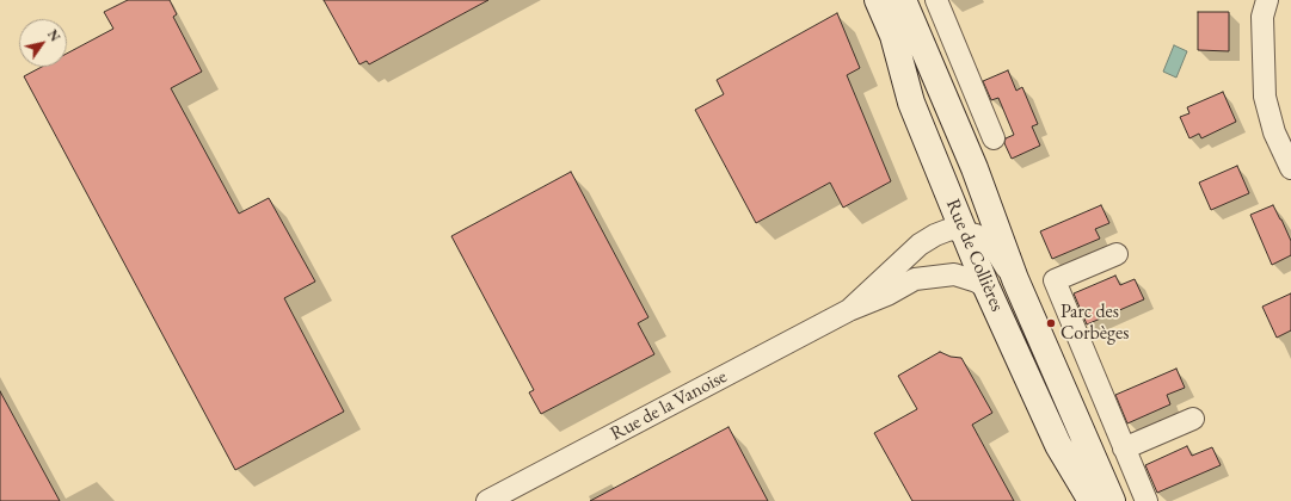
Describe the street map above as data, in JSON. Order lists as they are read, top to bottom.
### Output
{
  "streets": {
    "main road": ["Rue de Collières"],
    "street": ["Rue de la Vanoise"]
  },
  "crossings": [
    ["Rue de Collières", "Rue de la Vanoise"]
  ],
  "places": ["Parc des Corbèges"],
  "north": "top right"
}
